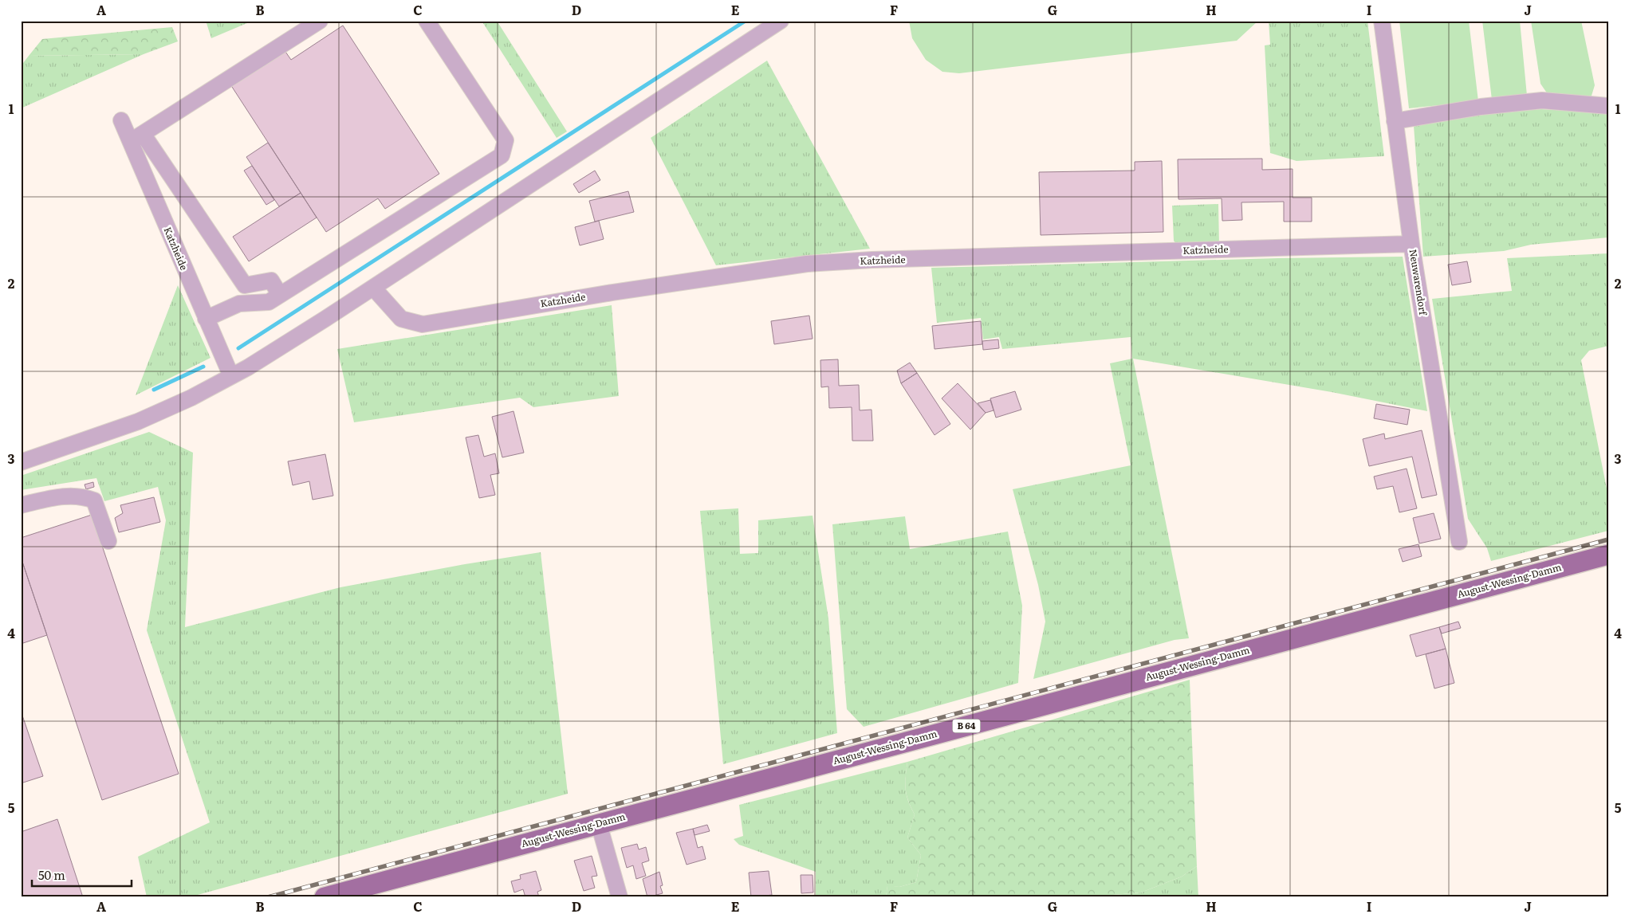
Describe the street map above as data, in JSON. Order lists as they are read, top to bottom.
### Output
{
  "streets": {
    "main road": ["August-Wessing-Damm", "B 64"],
    "street": ["Katzheide", "Neuwarendorf"]
  },
  "crossings": [
    ["Katzheide", "Neuwarendorf"]
  ],
  "scale_bar": "50 m",
  "grid": {
    "columns": [
      "A",
      "B",
      "C",
      "D",
      "E",
      "F",
      "G",
      "H",
      "I",
      "J"
    ],
    "rows": [
      "1",
      "2",
      "3",
      "4",
      "5"
    ]
  }
}
